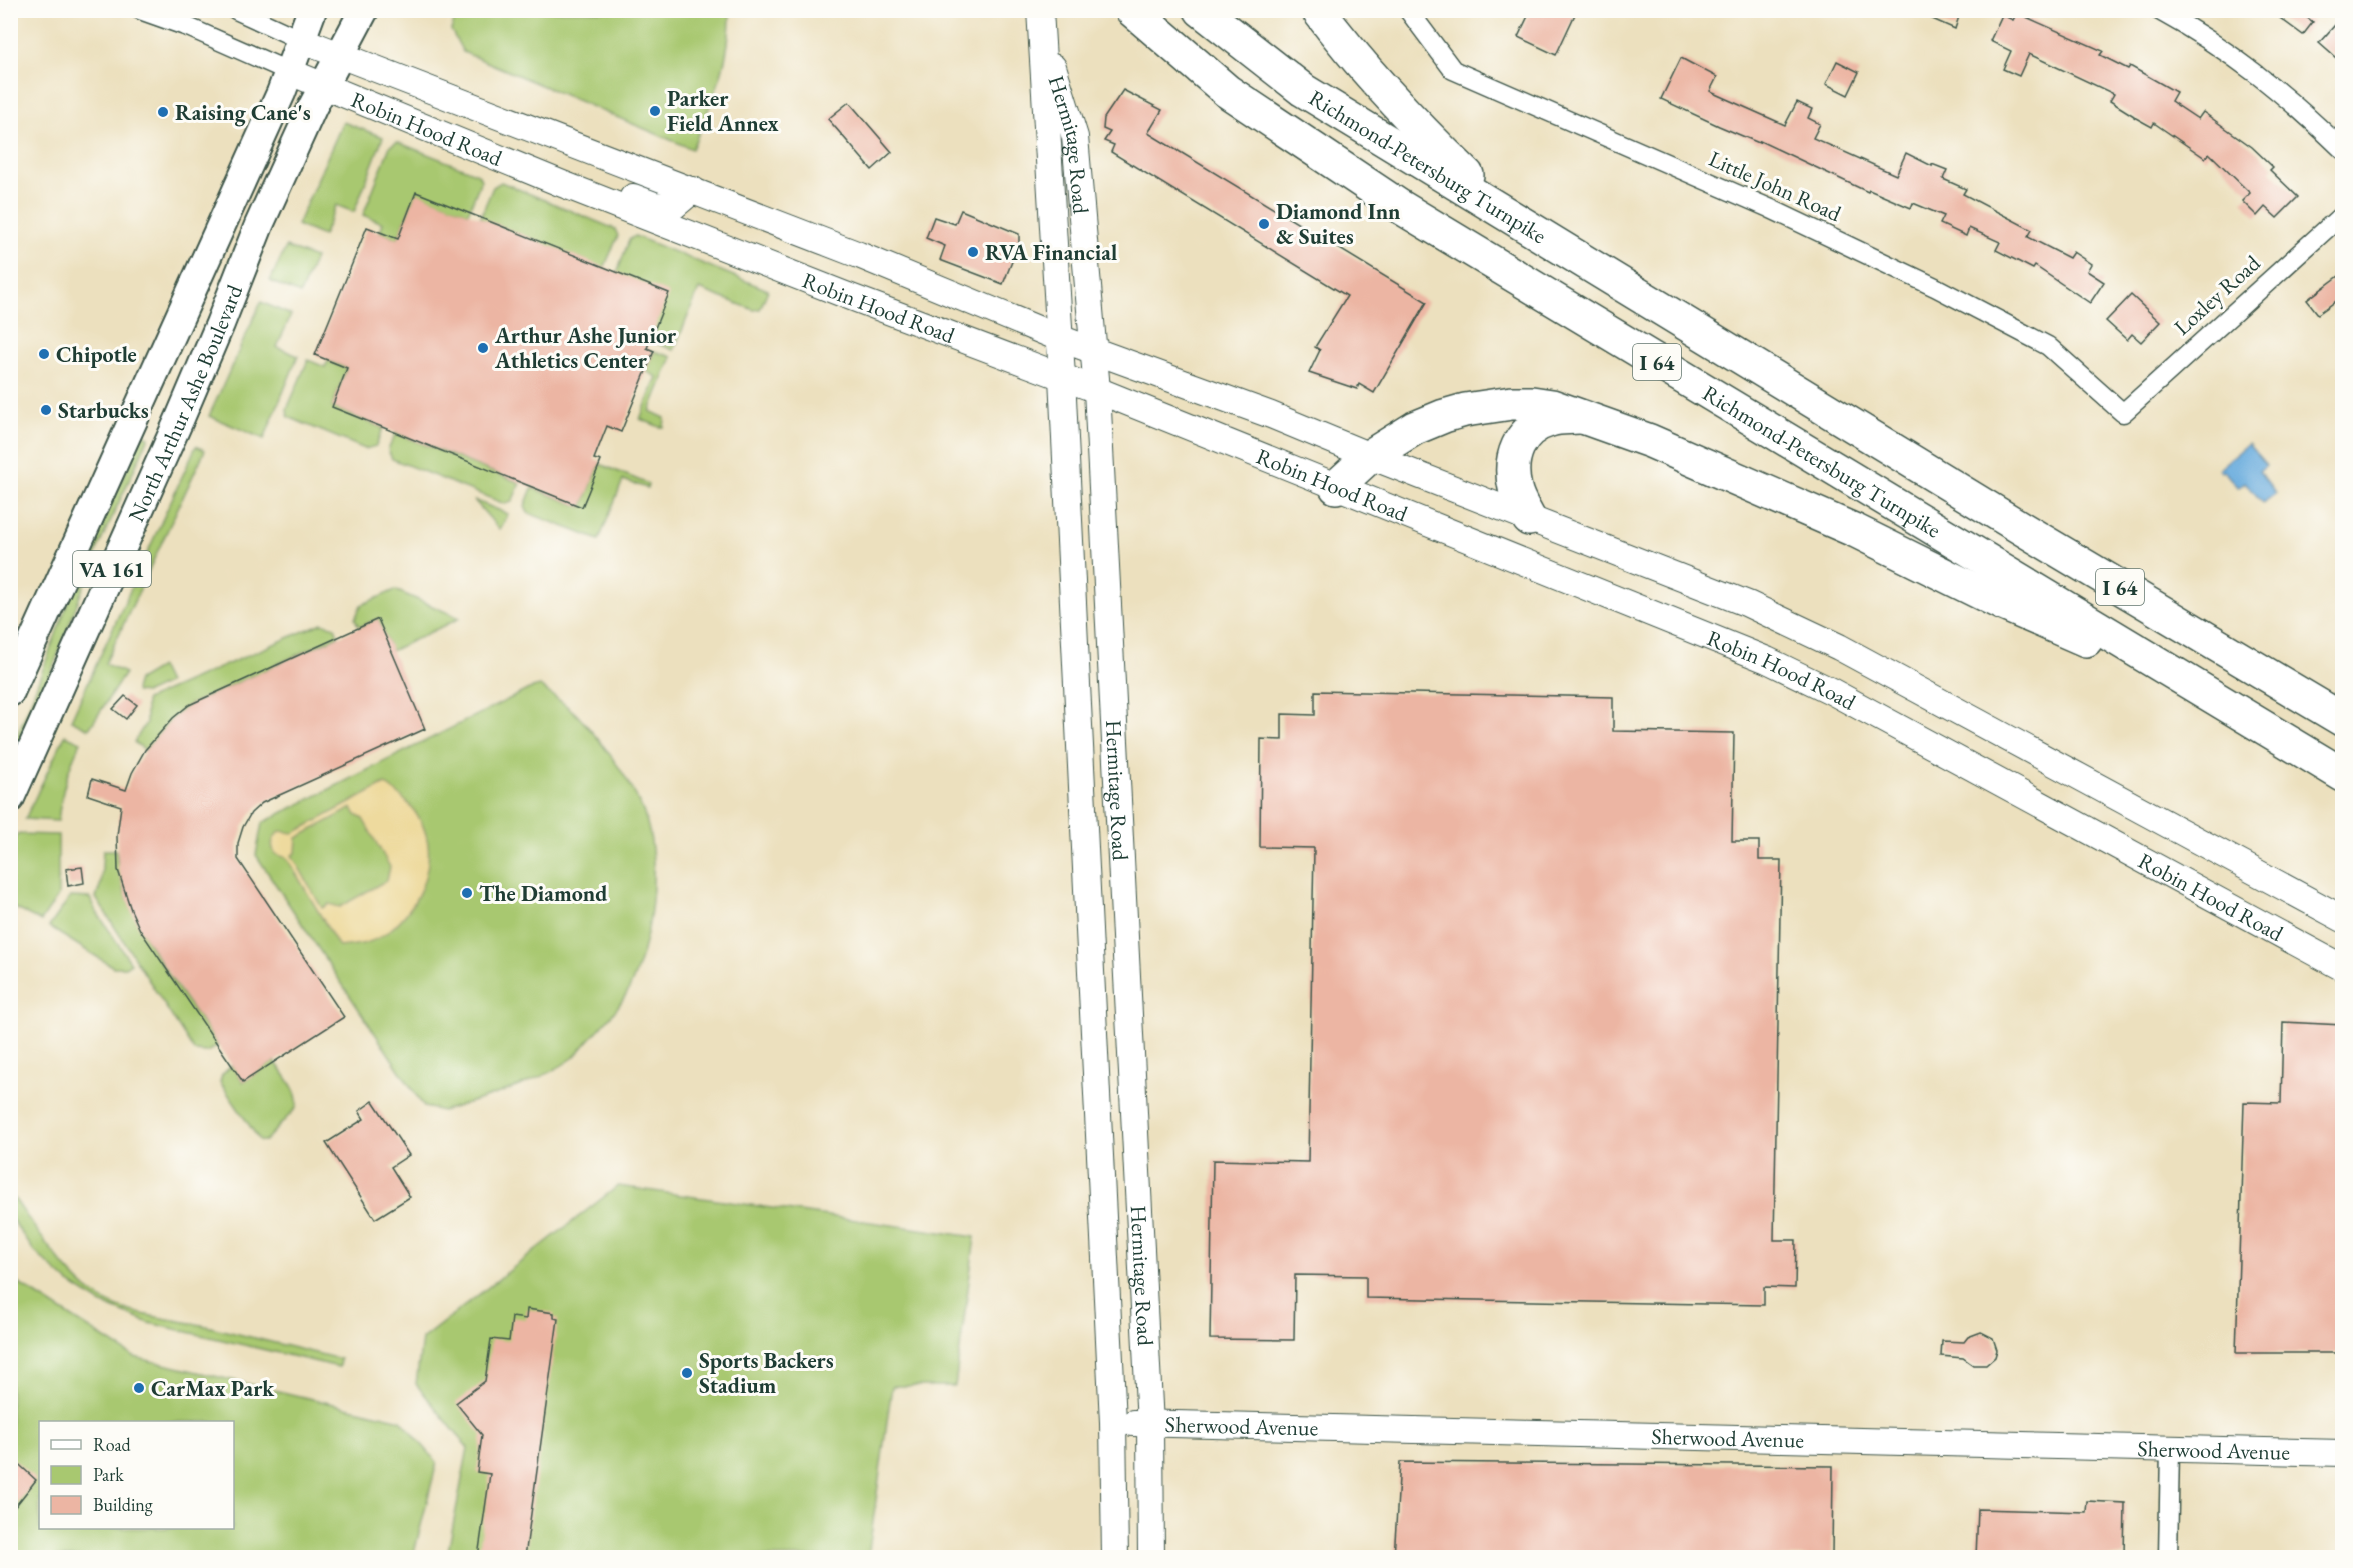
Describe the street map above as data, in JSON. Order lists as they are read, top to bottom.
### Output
{
  "streets": {
    "highway": ["Richmond-Petersburg Turnpike", "I 64"],
    "main road": [
      "Robin Hood Road",
      "Hermitage Road",
      "North Arthur Ashe Boulevard",
      "VA 161",
      "Sherwood Avenue"
    ],
    "street": ["Little John Road", "Loxley Road"]
  },
  "crossings": [
    ["Robin Hood Road", "Hermitage Road"],
    ["Robin Hood Road", "North Arthur Ashe Boulevard"],
    ["Hermitage Road", "Sherwood Avenue"],
    ["Little John Road", "Loxley Road"]
  ],
  "places": [
    "Parker Field Annex",
    "Raising Cane's",
    "Diamond Inn & Suites",
    "RVA Financial",
    "Arthur Ashe Junior Athletics Center",
    "Chipotle",
    "Starbucks",
    "The Diamond",
    "Sports Backers Stadium",
    "CarMax Park"
  ],
  "legend": ["Road", "Park", "Building"]
}
